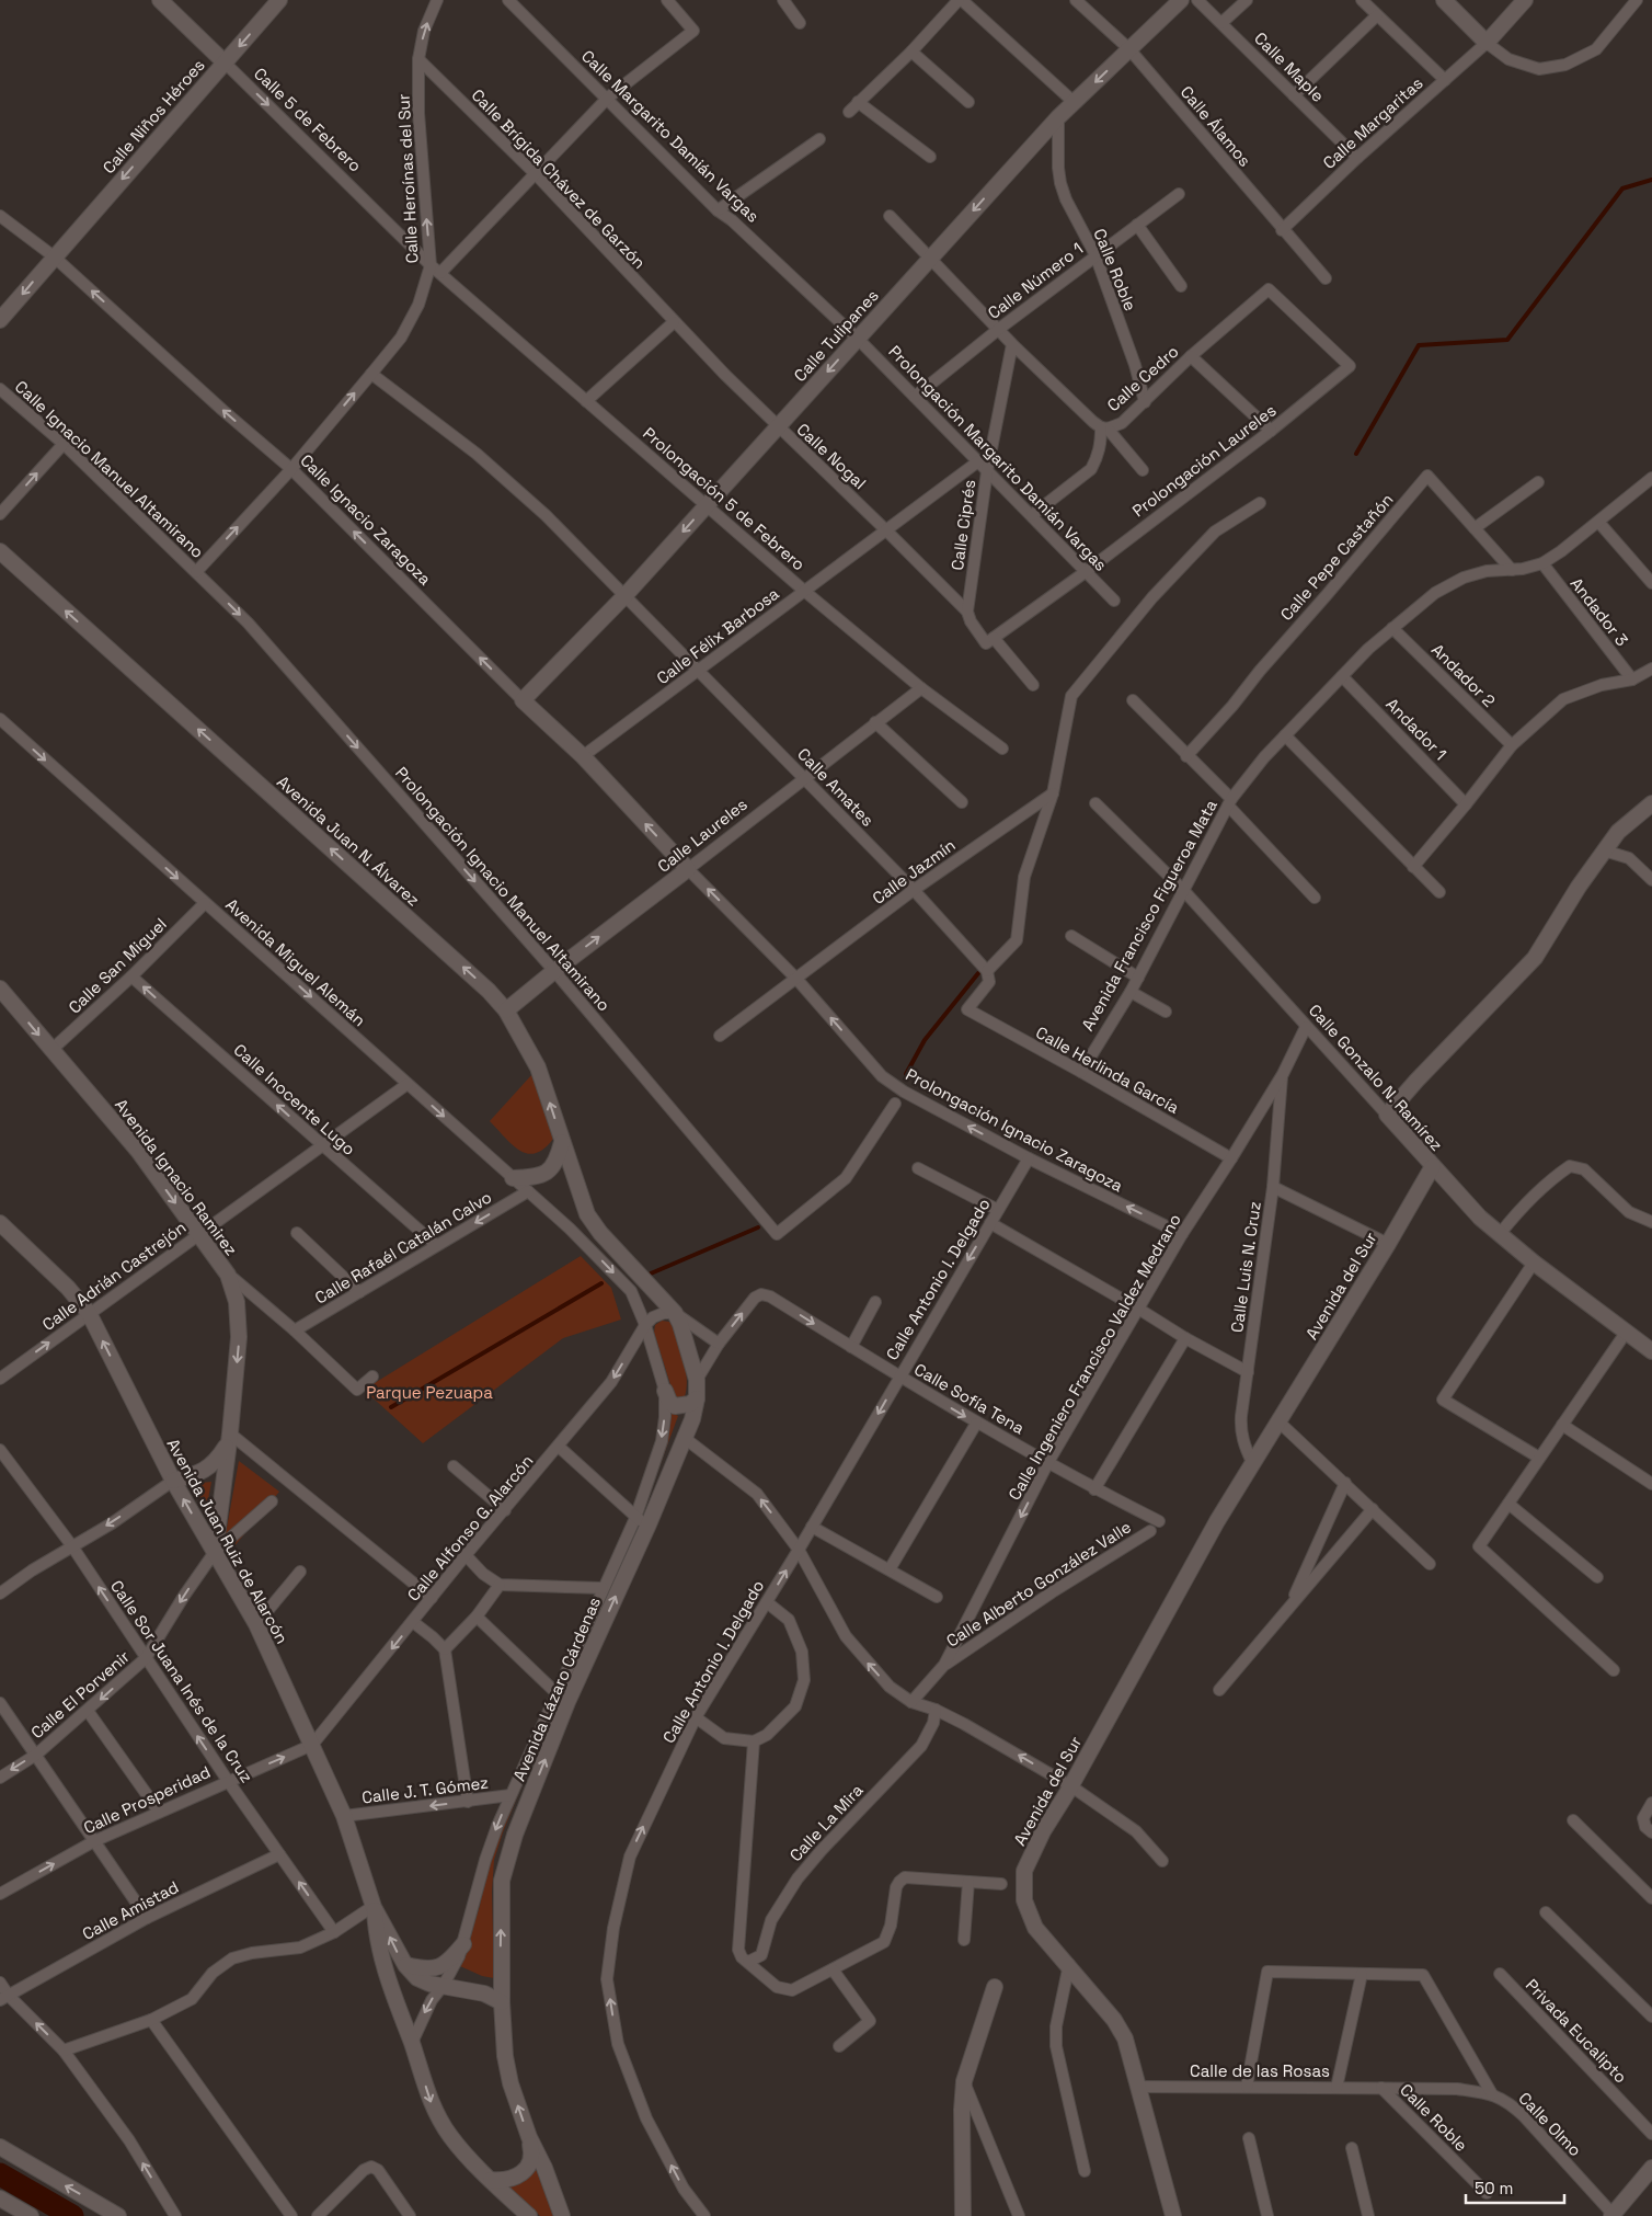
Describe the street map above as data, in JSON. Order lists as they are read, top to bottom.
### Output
{
  "streets": {
    "street": [
      "Calle Maple",
      "Calle Niños Héroes",
      "Calle 5 de Febrero",
      "Calle Margaritas",
      "Calle Álamos",
      "Calle Margarito Damián Vargas",
      "Calle Heroínas del Sur",
      "Calle Brígida Chávez de Garzón",
      "Calle Roble",
      "Calle Número 1",
      "Calle Tulipanes",
      "Calle Cedro",
      "Calle Nogal",
      "Prolongación Margarito Damián Vargas",
      "Prolongación Laureles",
      "Calle Ignacio Manuel Altamirano",
      "Prolongación 5 de Febrero",
      "Calle Ignacio Zaragoza",
      "Calle Ciprés",
      "Calle Pepe Castañón",
      "Andador 3",
      "Calle Félix Barbosa",
      "Andador 2",
      "Andador 1",
      "Calle Amates",
      "Calle Laureles",
      "Avenida Juan N. Álvarez",
      "Calle Jazmín",
      "Prolongación Ignacio Manuel Altamirano",
      "Avenida Francisco Figueroa Mata",
      "Avenida Miguel Alemán",
      "Calle San Miguel",
      "Calle Herlinda García",
      "Calle Gonzalo N. Ramírez",
      "Calle Inocente Lugo",
      "Prolongación Ignacio Zaragoza",
      "Avenida Ignacio Ramirez",
      "Calle Rafaél Catalán Calvo",
      "Calle Luis N. Cruz",
      "Calle Adrián Castrejón",
      "Calle Antonio I. Delgado",
      "Avenida del Sur",
      "Calle Ingeniero Francisco Valdez Medrano",
      "Calle Sofía Tena",
      "Calle Alfonso G. Alarcón",
      "Avenida Juan Ruiz de Alarcón",
      "Calle Alberto González Valle",
      "Calle Sor Juana Inés de la Cruz",
      "Avenida Lázaro Cárdenas",
      "Calle El Porvenir",
      "Calle J. T. Gómez",
      "Calle Prosperidad",
      "Calle La Mira",
      "Calle Amistad",
      "Privada Eucalipto",
      "Calle de las Rosas",
      "Calle Olmo"
    ]
  },
  "crossings": [
    ["Calle Maple", "Calle Margaritas"],
    ["Calle Niños Héroes", "Calle 5 de Febrero"],
    ["Calle Niños Héroes", "Calle Ignacio Zaragoza"],
    ["Calle 5 de Febrero", "Calle Heroínas del Sur"],
    ["Calle 5 de Febrero", "Prolongación 5 de Febrero"],
    ["Calle Margaritas", "Calle Álamos"],
    ["Calle Álamos", "Calle Tulipanes"],
    ["Calle Margarito Damián Vargas", "Calle Tulipanes"],
    ["Calle Margarito Damián Vargas", "Prolongación Margarito Damián Vargas"],
    ["Calle Heroínas del Sur", "Calle Brígida Chávez de Garzón"],
    ["Calle Heroínas del Sur", "Calle Ignacio Manuel Altamirano"],
    ["Calle Heroínas del Sur", "Prolongación 5 de Febrero"],
    ["Calle Heroínas del Sur", "Calle Ignacio Zaragoza"],
    ["Calle Heroínas del Sur", "Calle Amates"],
    ["Calle Heroínas del Sur", "Prolongación Ignacio Manuel Altamirano"],
    ["Calle Brígida Chávez de Garzón", "Calle Nogal"],
    ["Calle Roble", "Calle Número 1"],
    ["Calle Roble", "Calle Tulipanes"],
    ["Calle Roble", "Calle Cedro"],
    ["Calle Roble", "Calle de las Rosas"],
    ["Calle Roble", "Calle Olmo"],
    ["Calle Número 1", "Prolongación Margarito Damián Vargas"],
    ["Calle Tulipanes", "Calle Nogal"],
    ["Calle Tulipanes", "Prolongación Margarito Damián Vargas"],
    ["Calle Tulipanes", "Prolongación 5 de Febrero"],
    ["Calle Tulipanes", "Calle Ignacio Zaragoza"],
    ["Calle Tulipanes", "Calle Amates"],
    ["Calle Cedro", "Prolongación Margarito Damián Vargas"],
    ["Calle Cedro", "Prolongación Laureles"],
    ["Calle Nogal", "Calle Ciprés"],
    ["Calle Nogal", "Calle Félix Barbosa"],
    ["Prolongación Margarito Damián Vargas", "Prolongación Laureles"],
    ["Prolongación Margarito Damián Vargas", "Calle Ciprés"],
    ["Prolongación Margarito Damián Vargas", "Calle Félix Barbosa"],
    ["Calle Ignacio Manuel Altamirano", "Prolongación Ignacio Manuel Altamirano"],
    ["Prolongación 5 de Febrero", "Calle Félix Barbosa"],
    ["Prolongación 5 de Febrero", "Calle Laureles"],
    ["Calle Ignacio Zaragoza", "Calle Félix Barbosa"],
    ["Calle Ignacio Zaragoza", "Calle Laureles"],
    ["Calle Ignacio Zaragoza", "Prolongación Ignacio Zaragoza"],
    ["Calle Pepe Castañón", "Avenida Francisco Figueroa Mata"],
    ["Calle Félix Barbosa", "Calle Amates"],
    ["Calle Amates", "Calle Laureles"],
    ["Calle Amates", "Calle Jazmín"],
    ["Calle Amates", "Calle Herlinda García"],
    ["Calle Laureles", "Avenida Juan N. Álvarez"],
    ["Calle Laureles", "Prolongación Ignacio Manuel Altamirano"],
    ["Calle Laureles", "Prolongación Ignacio Zaragoza"],
    ["Avenida Juan N. Álvarez", "Avenida Lázaro Cárdenas"],
    ["Calle Jazmín", "Prolongación Ignacio Zaragoza"],
    ["Avenida Francisco Figueroa Mata", "Calle Herlinda García"],
    ["Avenida Francisco Figueroa Mata", "Calle Gonzalo N. Ramírez"],
    ["Avenida Miguel Alemán", "Calle San Miguel"],
    ["Avenida Miguel Alemán", "Calle Rafaél Catalán Calvo"],
    ["Avenida Miguel Alemán", "Calle Adrián Castrejón"],
    ["Avenida Miguel Alemán", "Avenida Lázaro Cárdenas"],
    ["Calle San Miguel", "Calle Inocente Lugo"],
    ["Calle San Miguel", "Avenida Ignacio Ramirez"],
    ["Calle Herlinda García", "Calle Ingeniero Francisco Valdez Medrano"],
    ["Calle Gonzalo N. Ramírez", "Avenida del Sur"],
    ["Calle Gonzalo N. Ramírez", "Calle Ingeniero Francisco Valdez Medrano"],
    ["Calle Inocente Lugo", "Calle Rafaél Catalán Calvo"],
    ["Calle Inocente Lugo", "Calle Adrián Castrejón"],
    ["Prolongación Ignacio Zaragoza", "Calle Antonio I. Delgado"],
    ["Prolongación Ignacio Zaragoza", "Calle Ingeniero Francisco Valdez Medrano"],
    ["Avenida Ignacio Ramirez", "Calle Adrián Castrejón"],
    ["Avenida Ignacio Ramirez", "Avenida Juan Ruiz de Alarcón"],
    ["Avenida Ignacio Ramirez", "Calle El Porvenir"],
    ["Calle Luis N. Cruz", "Avenida del Sur"],
    ["Calle Luis N. Cruz", "Calle Ingeniero Francisco Valdez Medrano"],
    ["Calle Adrián Castrejón", "Avenida Juan Ruiz de Alarcón"],
    ["Calle Antonio I. Delgado", "Calle Sofía Tena"],
    ["Avenida del Sur", "Calle de las Rosas"],
    ["Calle Ingeniero Francisco Valdez Medrano", "Calle Sofía Tena"],
    ["Calle Ingeniero Francisco Valdez Medrano", "Calle Alberto González Valle"],
    ["Calle Alfonso G. Alarcón", "Avenida Juan Ruiz de Alarcón"],
    ["Calle Alfonso G. Alarcón", "Avenida Lázaro Cárdenas"],
    ["Calle Alfonso G. Alarcón", "Calle Prosperidad"],
    ["Avenida Juan Ruiz de Alarcón", "Calle El Porvenir"],
    ["Avenida Juan Ruiz de Alarcón", "Calle J. T. Gómez"],
    ["Avenida Juan Ruiz de Alarcón", "Calle Prosperidad"],
    ["Calle Sor Juana Inés de la Cruz", "Calle El Porvenir"],
    ["Calle Sor Juana Inés de la Cruz", "Calle Prosperidad"],
    ["Calle Sor Juana Inés de la Cruz", "Calle Amistad"],
    ["Avenida Lázaro Cárdenas", "Calle J. T. Gómez"],
    ["Calle de las Rosas", "Calle Olmo"]
  ],
  "one_way": [
    "Calle Niños Héroes",
    "Calle 5 de Febrero",
    "Calle Heroínas del Sur",
    "Calle Tulipanes",
    "Calle Ignacio Zaragoza",
    "Avenida Juan N. Álvarez",
    "Prolongación Ignacio Manuel Altamirano",
    "Avenida Miguel Alemán",
    "Calle Inocente Lugo",
    "Calle Rafaél Catalán Calvo",
    "Calle Sofía Tena",
    "Calle Alfonso G. Alarcón",
    "Calle El Porvenir",
    "Calle J. T. Gómez",
    "Calle Prosperidad"
  ],
  "parks": ["Parque Pezuapa"],
  "scale_bar": "50 m"
}
